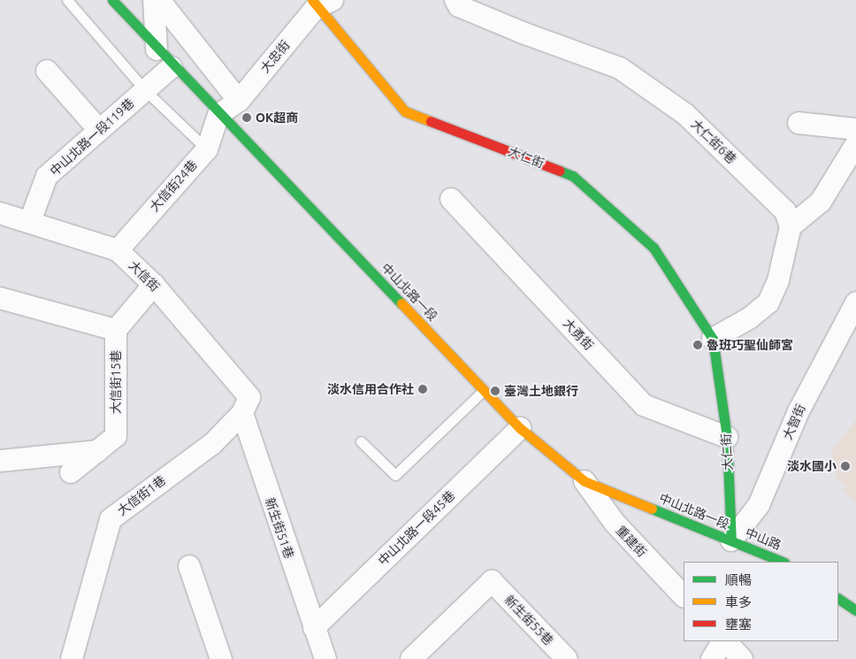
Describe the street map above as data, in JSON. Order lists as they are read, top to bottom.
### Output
{
  "streets": {
    "main road": ["大仁街", "中山北路一段", "中山路"],
    "street": [
      "大忠街",
      "中山北路一段119巷",
      "大仁街6巷",
      "大信街24巷",
      "大信街",
      "大勇街",
      "大信街15巷",
      "大智街",
      "大信街1巷",
      "新生街51巷",
      "中山北路一段45巷",
      "重建街",
      "新生街55巷"
    ]
  },
  "crossings": [
    ["大忠街", "大仁街"],
    ["大忠街", "大信街24巷"],
    ["大忠街", "中山北路一段"],
    ["中山北路一段119巷", "大信街"],
    ["中山北路一段119巷", "中山北路一段"],
    ["大仁街", "中山北路一段"],
    ["大仁街", "大勇街"],
    ["大仁街", "大智街"],
    ["大仁街", "中山路"],
    ["大信街24巷", "大信街"],
    ["大信街24巷", "中山北路一段"],
    ["大信街", "大信街1巷"],
    ["大信街", "新生街51巷"],
    ["中山北路一段", "大智街"],
    ["中山北路一段", "中山北路一段45巷"],
    ["中山北路一段", "中山路"],
    ["中山北路一段", "重建街"],
    ["大智街", "中山路"],
    ["大信街1巷", "新生街51巷"],
    ["新生街51巷", "中山北路一段45巷"]
  ],
  "places": [
    "OK超商",
    "魯班巧聖仙師宮",
    "淡水信用合作社",
    "臺灣土地銀行",
    "淡水國小"
  ],
  "legend": ["順暢", "車多", "壅塞"]
}
